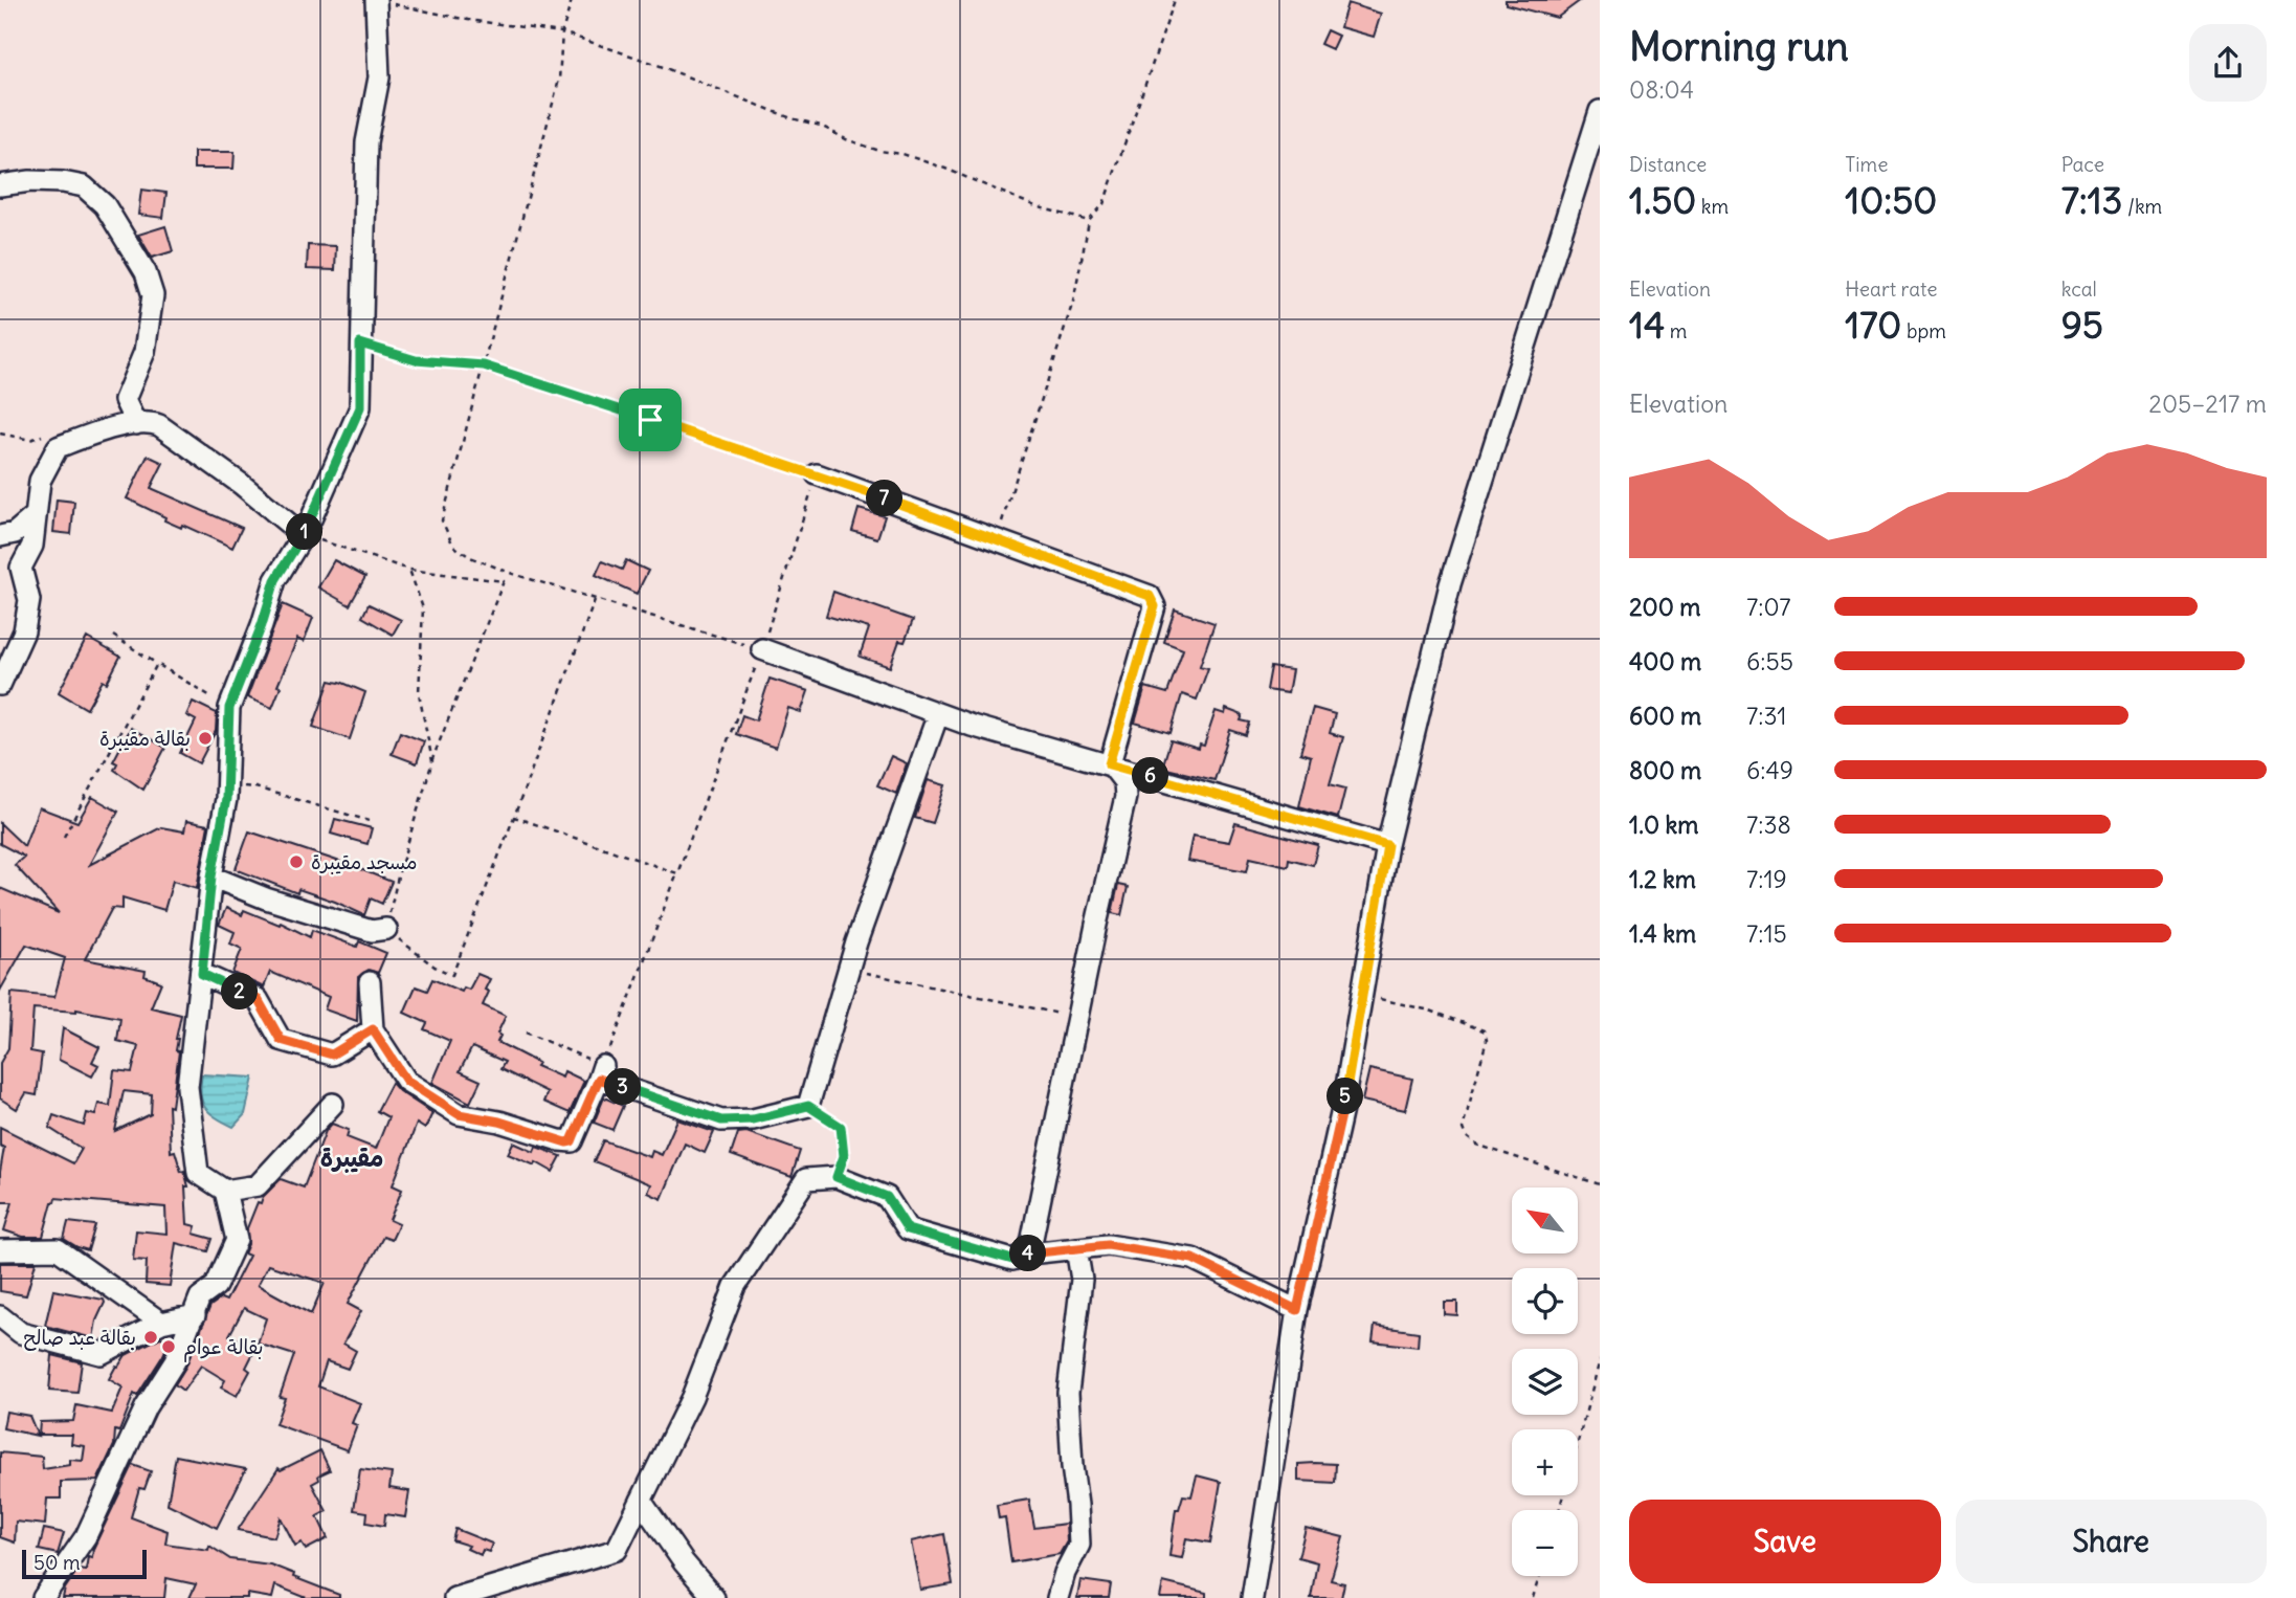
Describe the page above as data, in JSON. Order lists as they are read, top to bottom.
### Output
{
  "districts": ["مقيبرة"],
  "places": [
    "بقالة مقيبرة",
    "مسجد مقيبرة",
    "بقالة عبد صالح",
    "بقالة عوام"
  ],
  "scale_bar": "50 m",
  "north": "top left",
  "page": {
    "heading": ["Morning run", "08:04"],
    "stats": [
      ["Distance", "1.50 km"],
      ["Time", "10:50"],
      ["Pace", "7:13 /km"],
      ["Elevation", "14 m"],
      ["Heart rate", "170 bpm"],
      ["kcal", "95"]
    ],
    "chart": ["Elevation", "205–217 m"],
    "pins": [
      "7",
      "1",
      "6",
      "2",
      "3",
      "5",
      "4"
    ],
    "list": [
      {
        "name": "200 m",
        "note": "7:07"
      },
      {
        "name": "400 m",
        "note": "6:55"
      },
      {
        "name": "600 m",
        "note": "7:31"
      },
      {
        "name": "800 m",
        "note": "6:49"
      },
      {
        "name": "1.0 km",
        "note": "7:38"
      },
      {
        "name": "1.2 km",
        "note": "7:19"
      },
      {
        "name": "1.4 km",
        "note": "7:15"
      }
    ],
    "map_buttons": ["+", "−"],
    "buttons": ["Save", "Share"],
    "scale": "50 m"
  }
}
